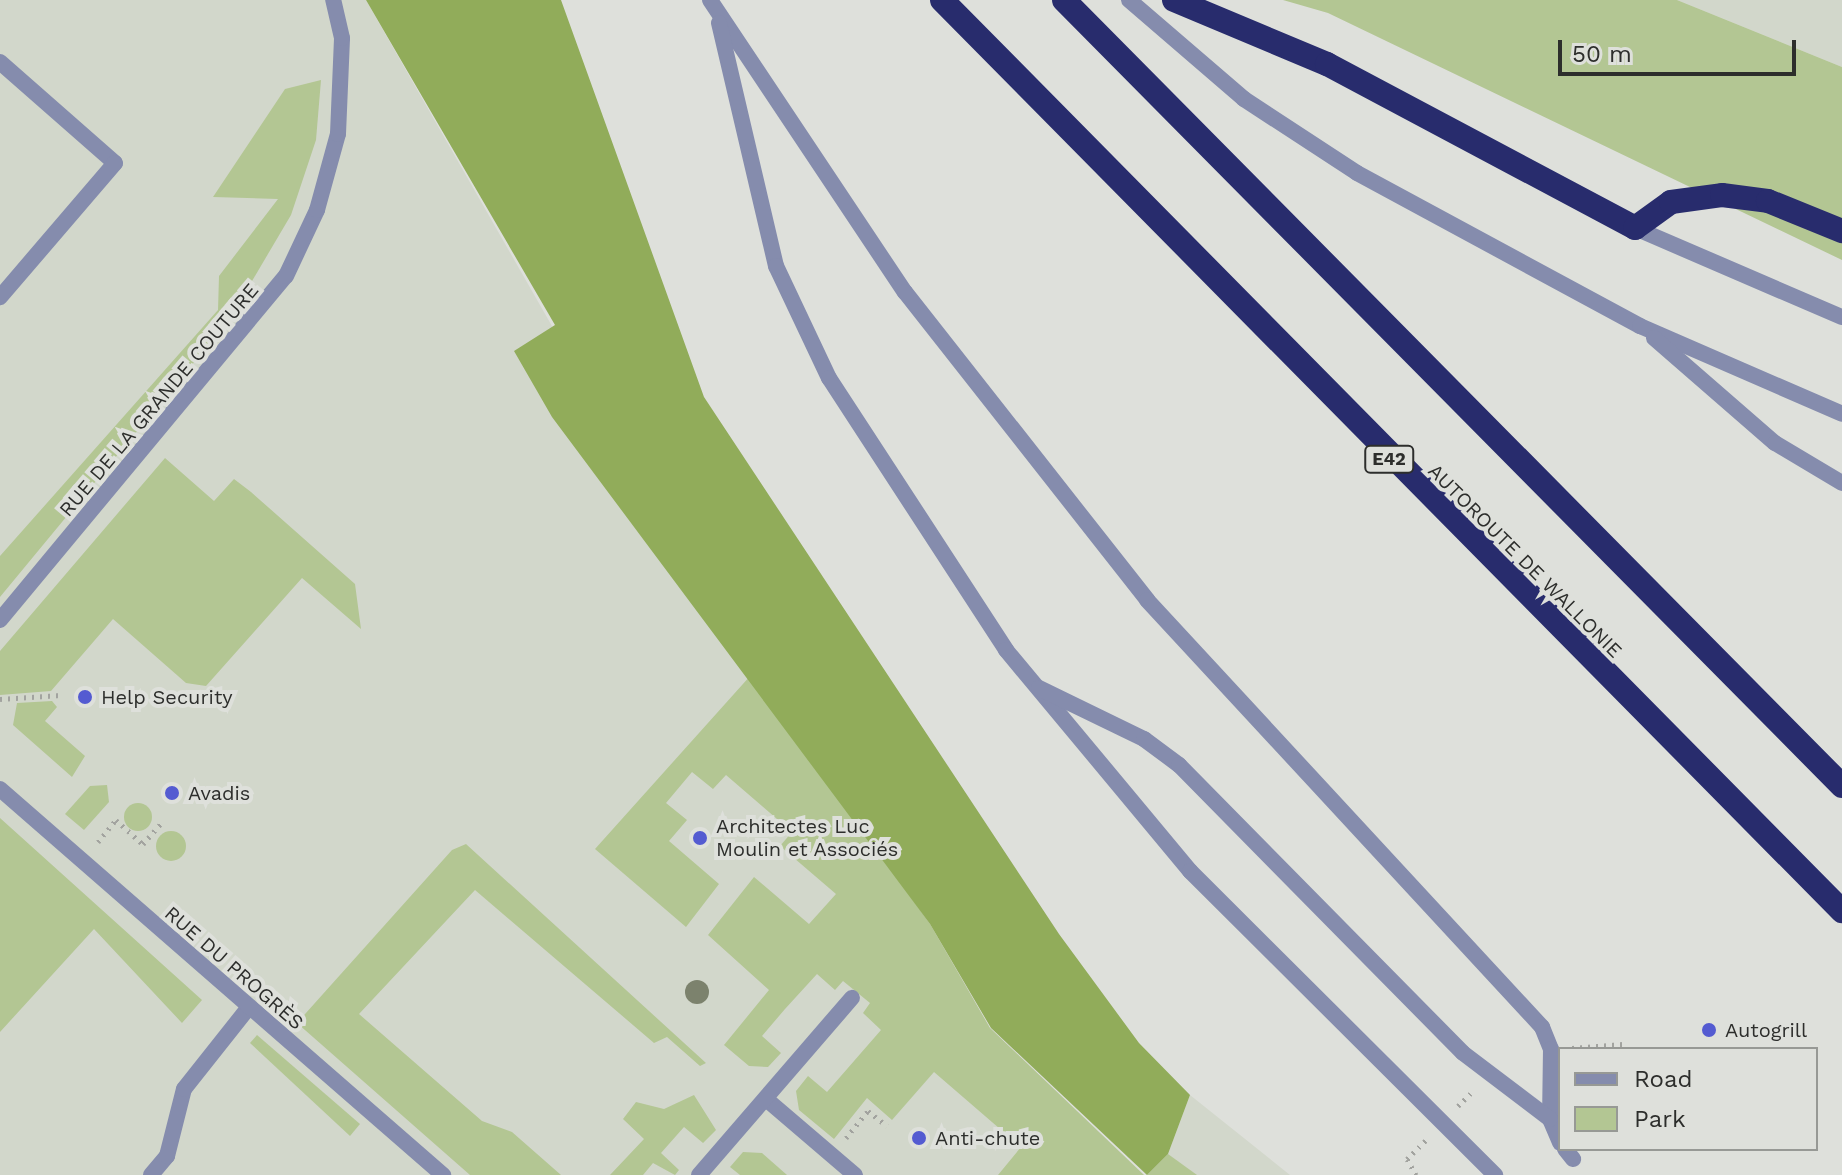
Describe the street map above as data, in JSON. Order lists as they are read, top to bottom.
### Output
{
  "streets": {
    "highway": ["E42", "AUTOROUTE DE WALLONIE"],
    "street": ["RUE DE LA GRANDE COUTURE", "RUE DU PROGRÈS"]
  },
  "places": [
    "Help Security",
    "Avadis",
    "Architectes Luc Moulin et Associés",
    "Autogrill",
    "Anti-chute"
  ],
  "legend": ["Road", "Park"],
  "scale_bar": "50 m"
}
